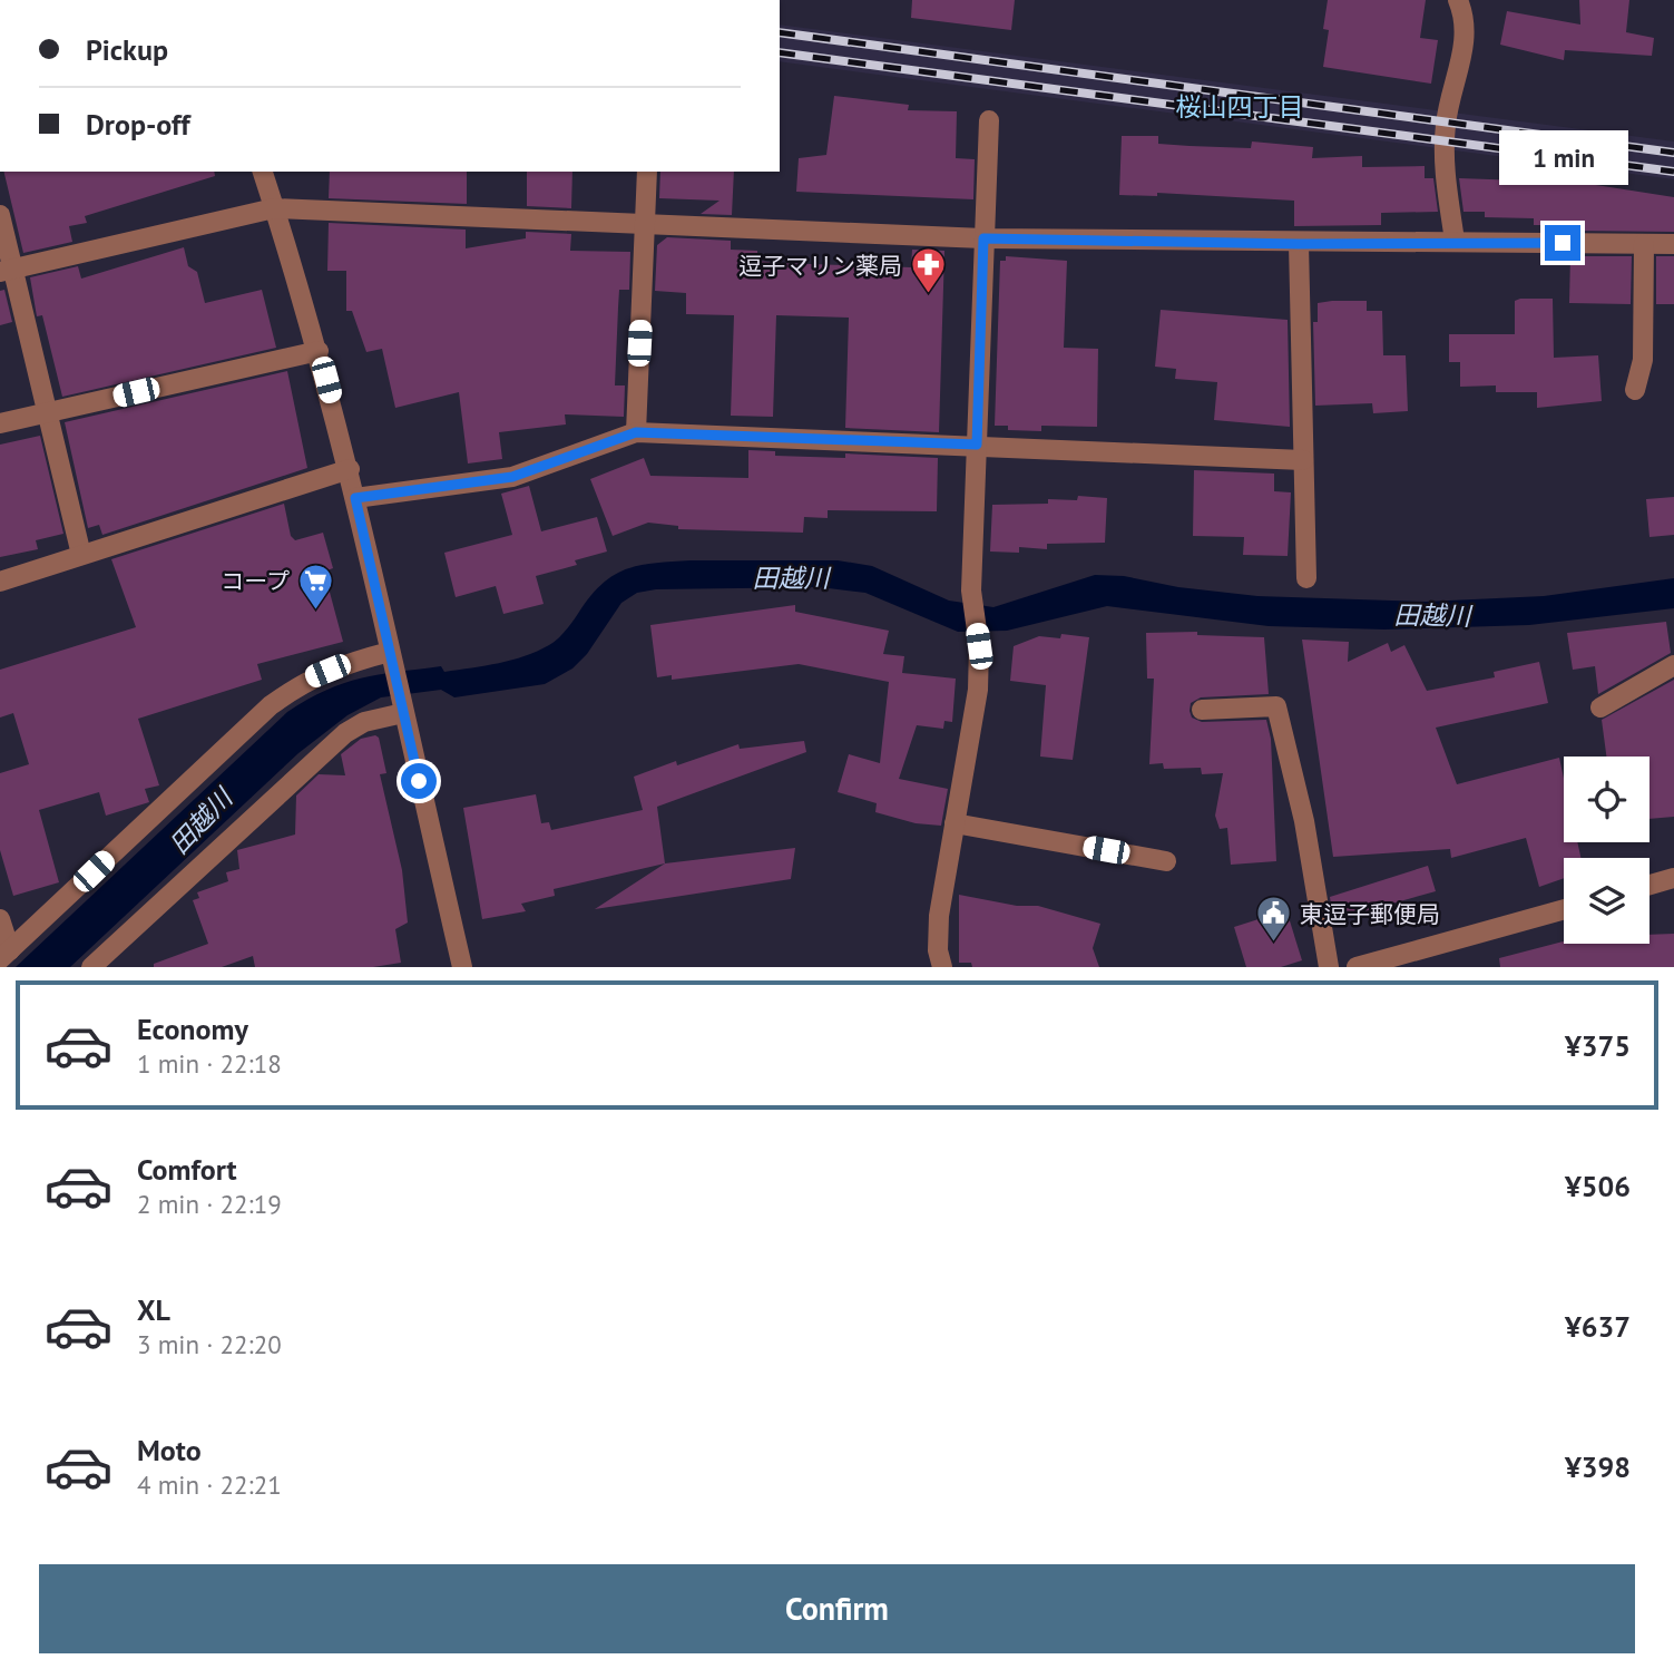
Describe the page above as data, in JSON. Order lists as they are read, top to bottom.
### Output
{
  "districts": ["桜山四丁目"],
  "water": ["田越川"],
  "places": {
    "pharmacy": ["逗子マリン薬局"],
    "supermarket": ["コープ"],
    "public building": ["東逗子郵便局"]
  },
  "page": {
    "banner": ["Pickup", "Drop-off"],
    "bubble": "1 min",
    "list": [
      {
        "name": "Economy",
        "note": "1 min · 22:18",
        "value": "¥375"
      },
      {
        "name": "Comfort",
        "note": "2 min · 22:19",
        "value": "¥506"
      },
      {
        "name": "XL",
        "note": "3 min · 22:20",
        "value": "¥637"
      },
      {
        "name": "Moto",
        "note": "4 min · 22:21",
        "value": "¥398"
      }
    ],
    "buttons": "Confirm"
  }
}
